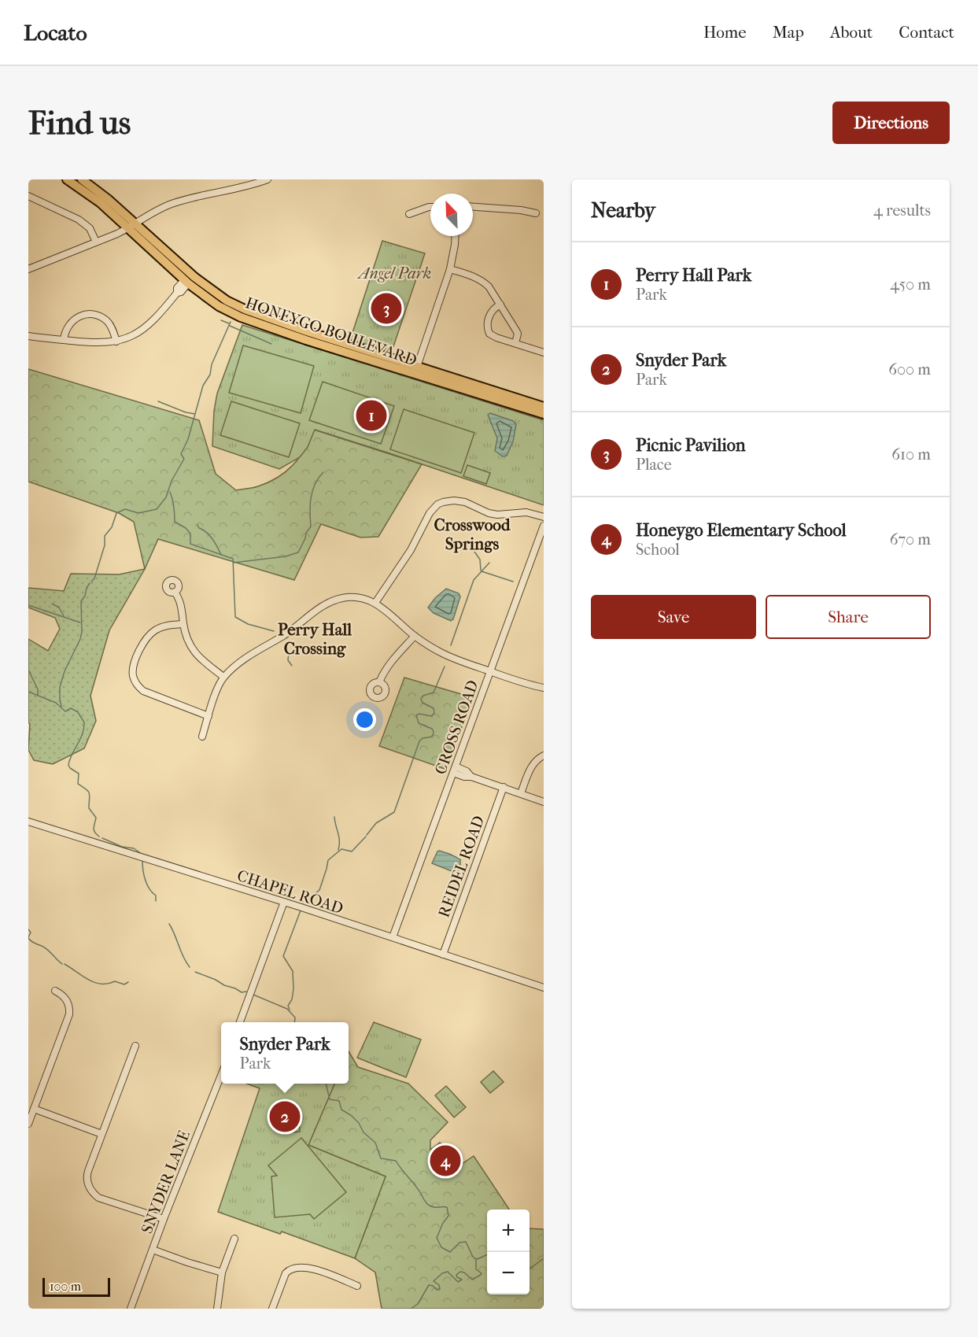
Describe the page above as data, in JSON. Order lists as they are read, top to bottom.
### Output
{
  "streets": {
    "main road": ["HONEYGO BOULEVARD"],
    "street": [
      "CROSS ROAD",
      "REIDEL ROAD",
      "CHAPEL ROAD",
      "SNYDER LANE"
    ]
  },
  "crossings": [
    ["CROSS ROAD", "CHAPEL ROAD"],
    ["REIDEL ROAD", "CHAPEL ROAD"]
  ],
  "districts": ["Crosswood Springs", "Perry Hall Crossing"],
  "parks": ["Angel Park"],
  "scale_bar": "100 m",
  "north": "top left",
  "page": {
    "header": "Locato",
    "nav": [
      "Home",
      "Map",
      "About",
      "Contact"
    ],
    "buttons": [
      "Directions",
      ["Save", "Share"]
    ],
    "title": "Find us",
    "heading": ["Nearby", "4 results"],
    "list": [
      {
        "mark": "1",
        "name": "Perry Hall Park",
        "note": "Park",
        "value": "450 m"
      },
      {
        "mark": "2",
        "name": "Snyder Park",
        "note": "Park",
        "value": "600 m"
      },
      {
        "mark": "3",
        "name": "Picnic Pavilion",
        "note": "Place",
        "value": "610 m"
      },
      {
        "mark": "4",
        "name": "Honeygo Elementary School",
        "note": "School",
        "value": "670 m"
      }
    ],
    "pins": [
      "3",
      "1",
      "2",
      "4"
    ],
    "popup": ["Snyder Park", "Park"],
    "map_buttons": ["+", "−"],
    "scale": "100 m"
  }
}
